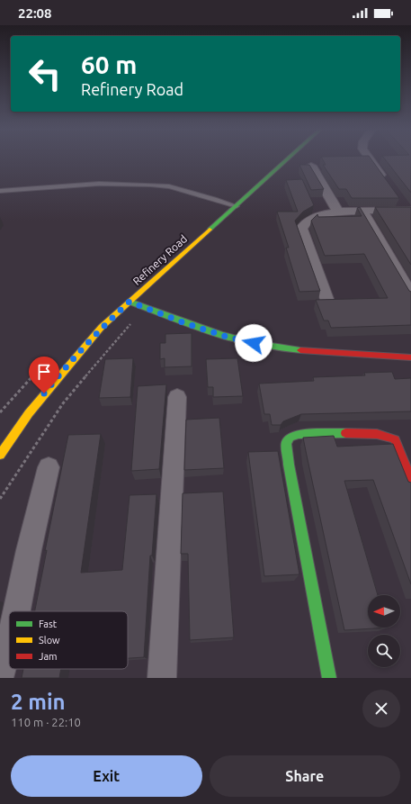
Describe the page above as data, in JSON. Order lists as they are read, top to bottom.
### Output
{
  "streets": {
    "main road": ["Refinery Road"]
  },
  "legend": ["Fast", "Slow", "Jam"],
  "north": "left",
  "page": {
    "status": "22:08",
    "turn": ["60 m", "Refinery Road"],
    "heading": ["2 min", "110 m · 22:10"],
    "buttons": ["Exit", "Share"]
  }
}
